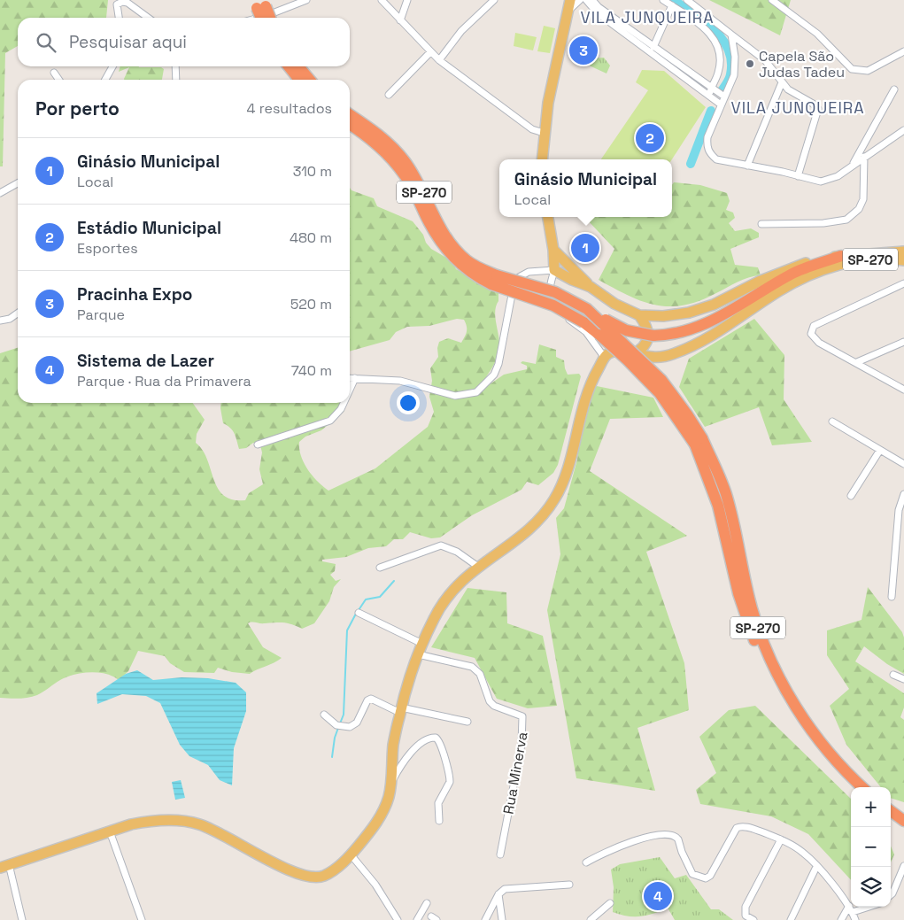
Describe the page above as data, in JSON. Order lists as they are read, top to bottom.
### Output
{
  "streets": {
    "highway": ["SP-270"],
    "street": ["Rua Minerva"]
  },
  "districts": ["VILA JUNQUEIRA", "VILA JUNQUEIRA"],
  "places": ["Capela São Judas Tadeu"],
  "page": {
    "search": "Pesquisar aqui",
    "pins": [
      "3",
      "2",
      "1",
      "4"
    ],
    "heading": ["Por perto", "4 resultados"],
    "list": [
      {
        "mark": "1",
        "name": "Ginásio Municipal",
        "note": "Local",
        "value": "310 m"
      },
      {
        "mark": "2",
        "name": "Estádio Municipal",
        "note": "Esportes",
        "value": "480 m"
      },
      {
        "mark": "3",
        "name": "Pracinha Expo",
        "note": "Parque",
        "value": "520 m"
      },
      {
        "mark": "4",
        "name": "Sistema de Lazer",
        "note": "Parque · Rua da Primavera",
        "value": "740 m"
      }
    ],
    "popup": ["Ginásio Municipal", "Local"],
    "map_buttons": ["+", "−"]
  }
}
